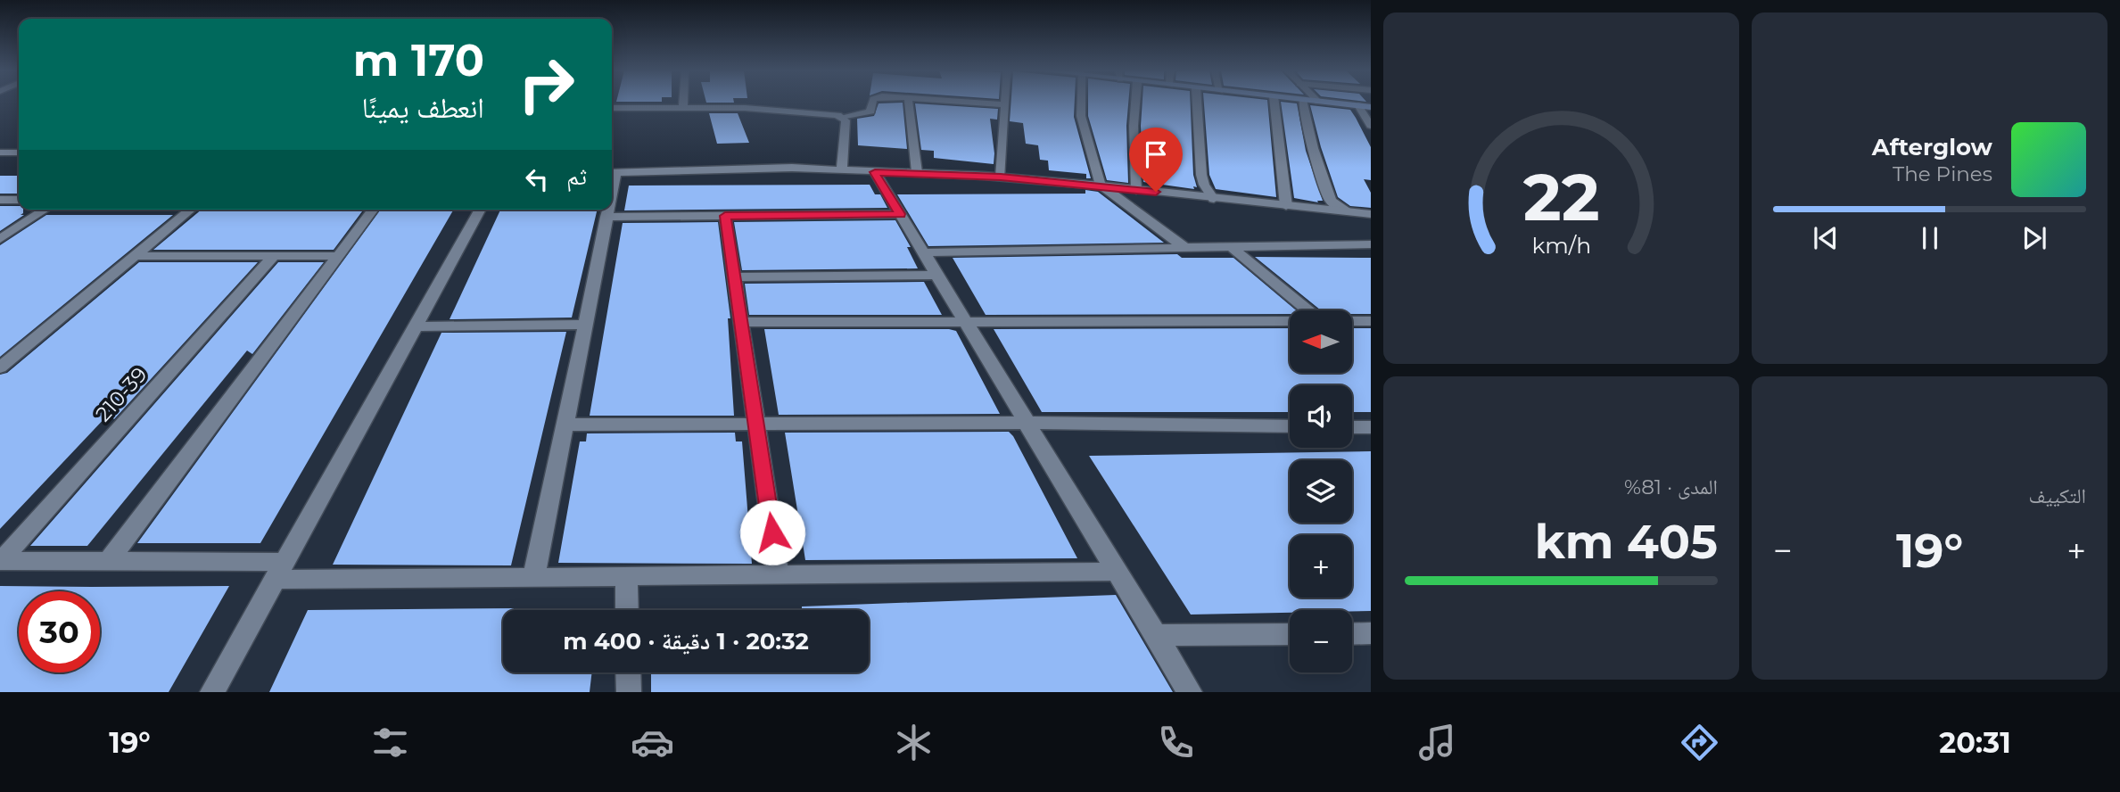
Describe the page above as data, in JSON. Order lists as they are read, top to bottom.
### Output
{
  "streets": {
    "street": ["210-39"]
  },
  "north": "left",
  "page": {
    "turn": ["170 m", "انعطف يمينًا"],
    "song": ["Afterglow", "The Pines"],
    "then": "ثم",
    "map_buttons": ["+", "−"],
    "tile": [
      "التكييف",
      ["المدى · 81%", "405 km"]
    ],
    "heat": ["−", "19°", "+"],
    "limit": "30",
    "trip": "20:32 · 1 دقيقة · 400 m",
    "tabs": ["20:31", "19°"],
    "gauge": ["22", "km/h"]
  }
}
